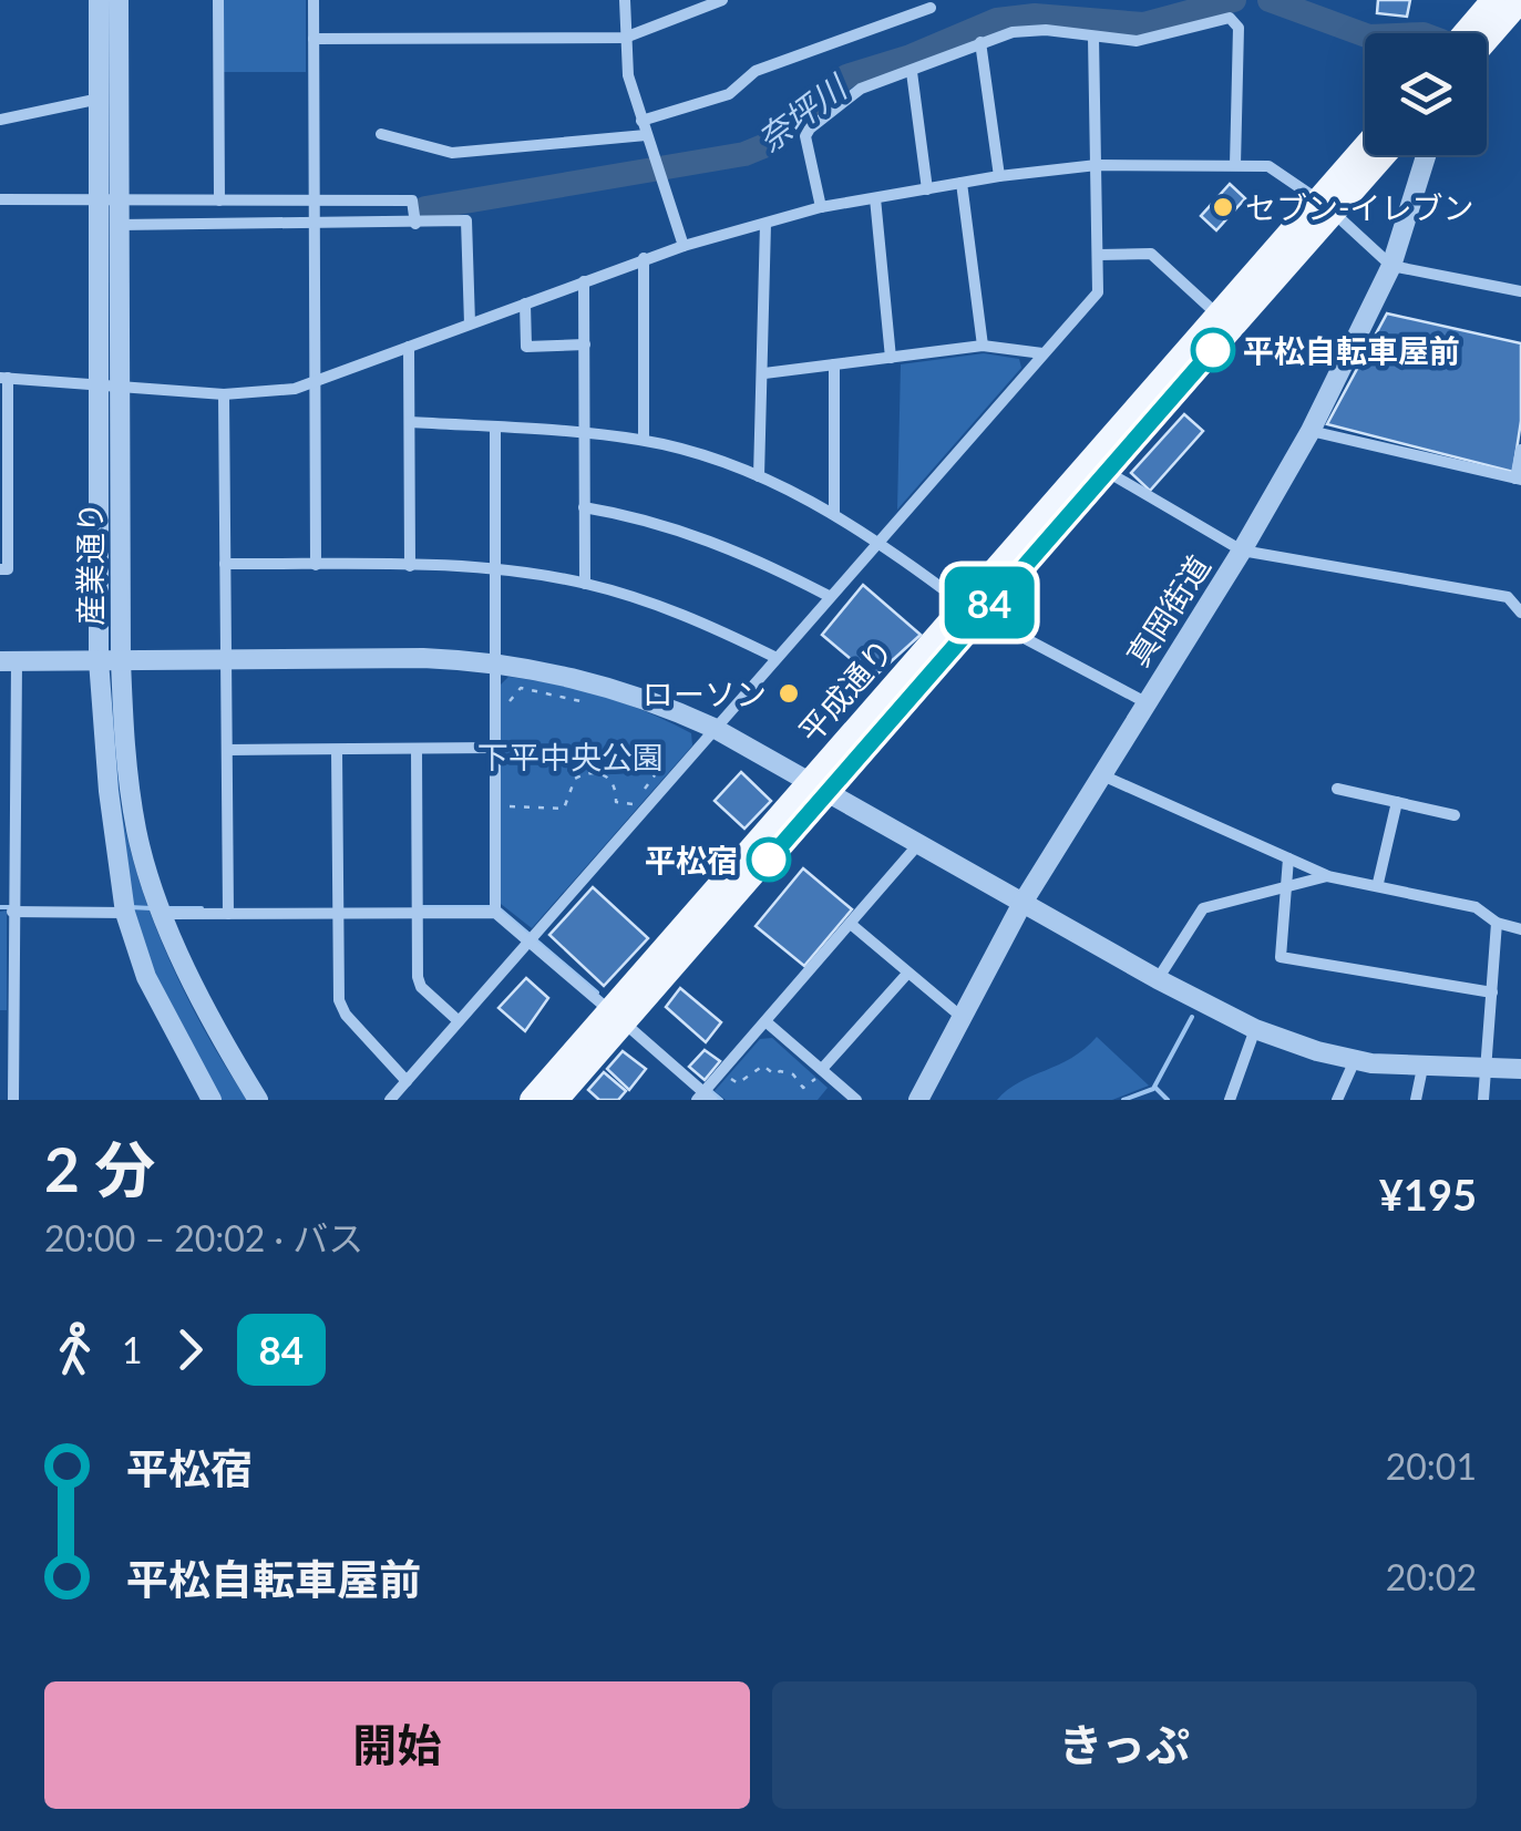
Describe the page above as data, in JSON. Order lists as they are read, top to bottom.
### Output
{
  "streets": {
    "main road": ["平成通り"],
    "street": ["産業通り", "真岡街道"]
  },
  "water": ["奈坪川"],
  "parks": ["下平中央公園"],
  "places": [
    "セブン-イレブン",
    "平松自転車屋前",
    "ローソン",
    "平松宿"
  ],
  "lines": ["bus line 84"],
  "page": {
    "on_map": "84",
    "heading": ["2 分", "20:00 – 20:02 · バス", "¥195"],
    "legs": ["1", "84"],
    "list": [
      {
        "name": "平松宿",
        "value": "20:01"
      },
      {
        "name": "平松自転車屋前",
        "value": "20:02"
      }
    ],
    "buttons": ["開始", "きっぷ"]
  }
}
